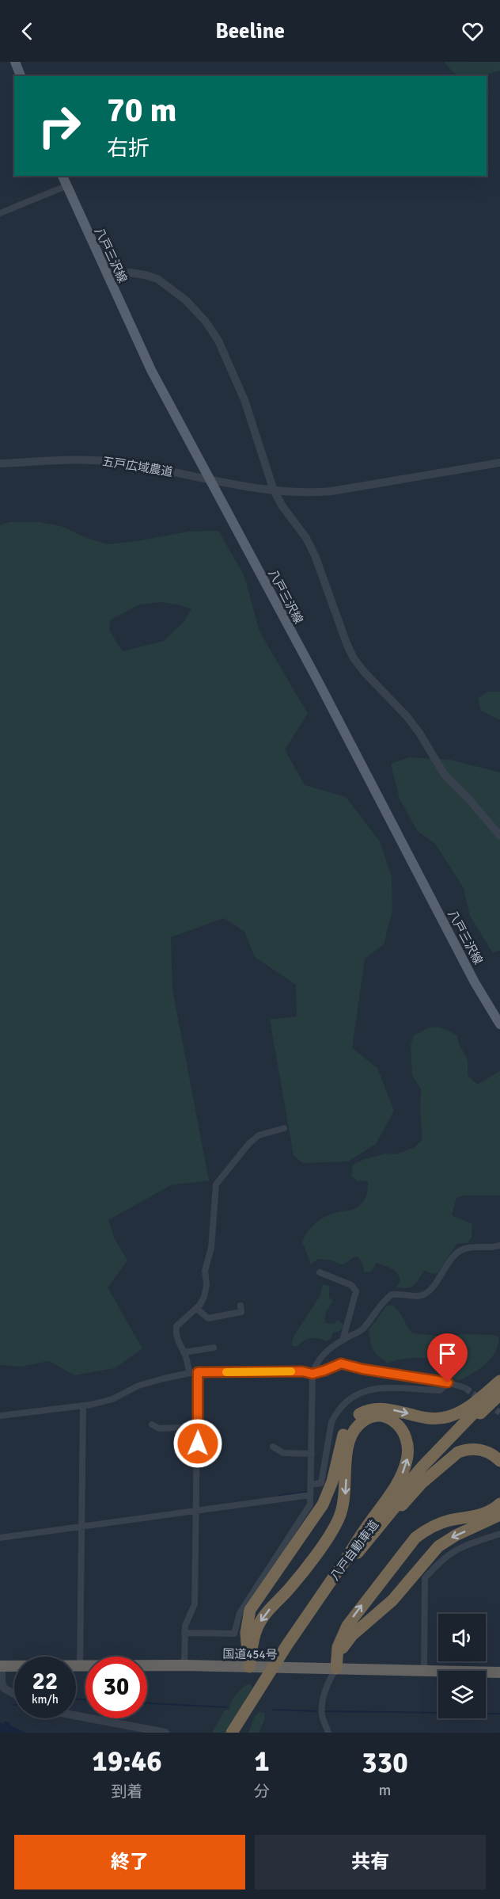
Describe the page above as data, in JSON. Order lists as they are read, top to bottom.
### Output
{
  "streets": {
    "highway": ["八戸自動車道", "国道454号"],
    "main road": ["八戸三沢線"],
    "street": ["五戸広域農道"]
  },
  "page": {
    "header": "Beeline",
    "turn": ["70 m", "右折"],
    "speed": "22 km/h",
    "limit": "30",
    "eta": [
      "19:46",
      "到着",
      "1",
      "分",
      "330",
      "m"
    ],
    "buttons": ["終了", "共有"]
  }
}
